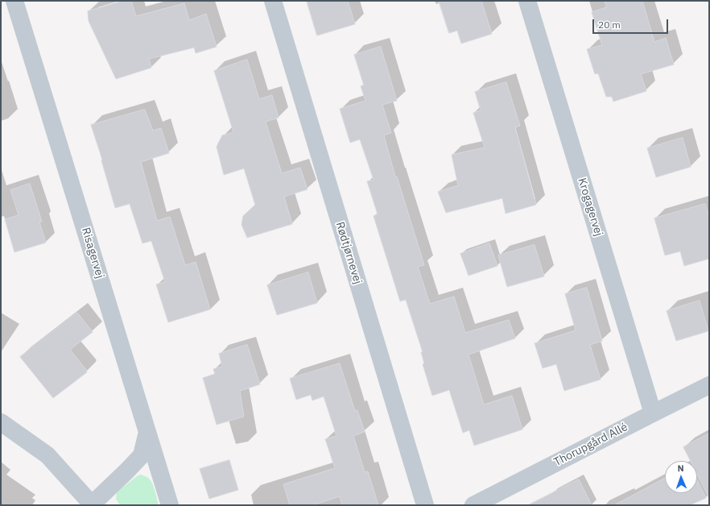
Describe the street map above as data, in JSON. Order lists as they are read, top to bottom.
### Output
{
  "streets": {
    "street": [
      "Krogagervej",
      "Risagervej",
      "Rødtjørnevej",
      "Thorupgård Allé"
    ]
  },
  "crossings": [
    ["Krogagervej", "Thorupgård Allé"]
  ],
  "scale_bar": "20 m",
  "north": "top"
}
